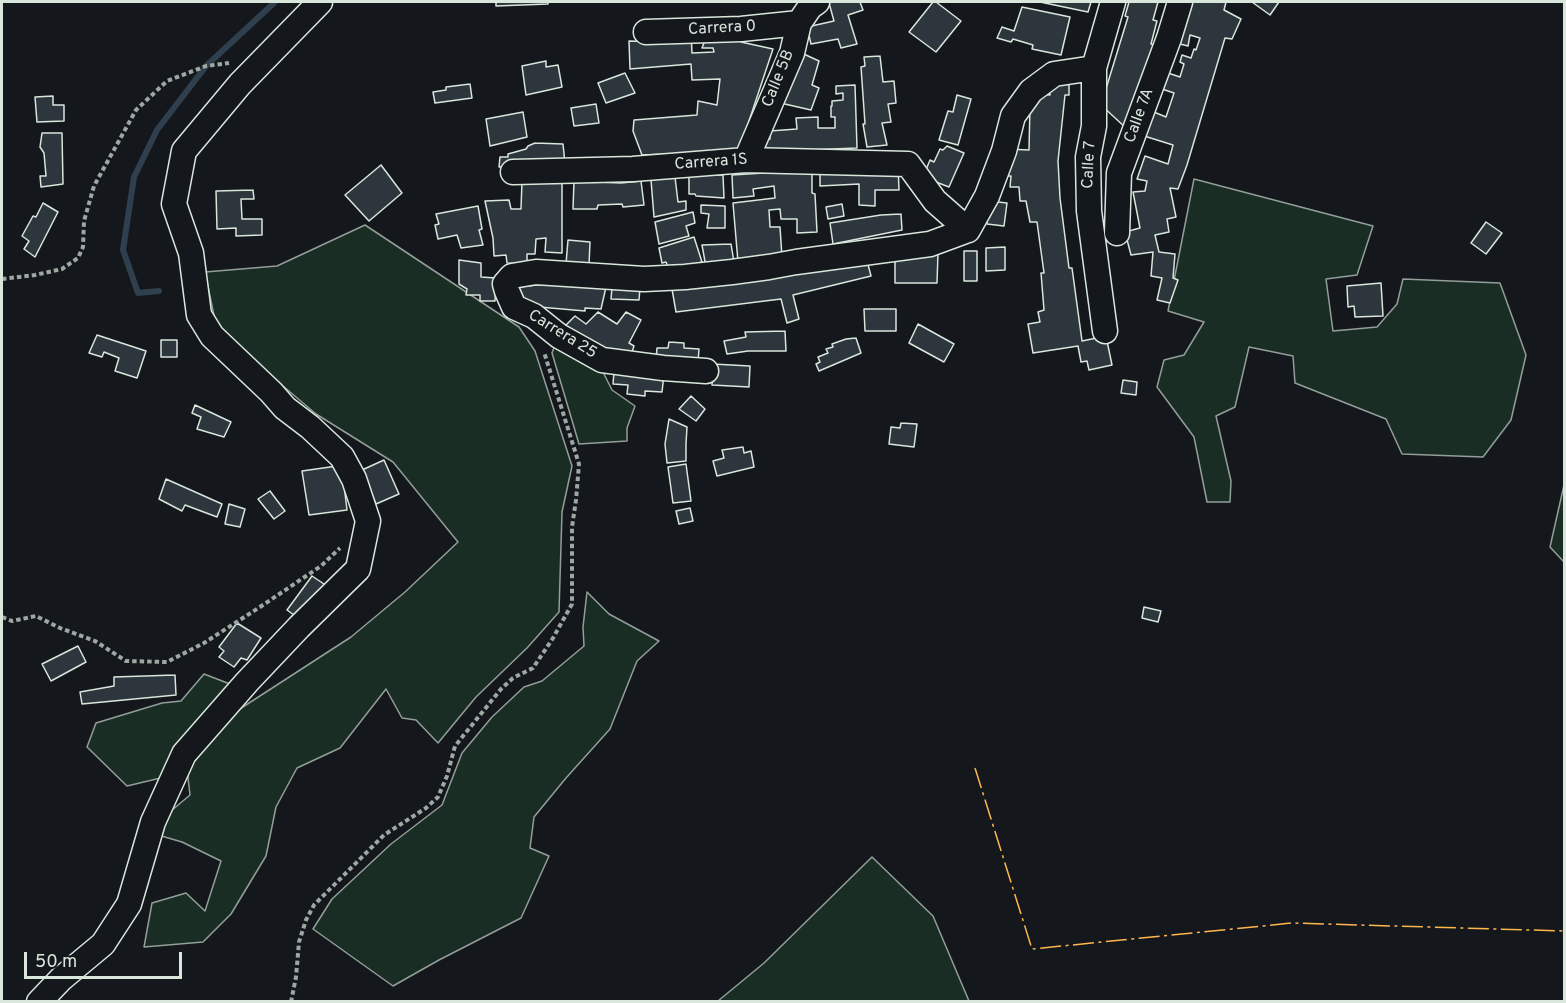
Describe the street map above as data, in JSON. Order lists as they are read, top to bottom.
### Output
{
  "streets": {
    "street": [
      "Carrera 0",
      "Calle 5B",
      "Calle 7A",
      "Carrera 1S",
      "Calle 7",
      "Carrera 25"
    ]
  },
  "crossings": [
    ["Carrera 0", "Calle 5B"],
    ["Calle 5B", "Carrera 1S"],
    ["Carrera 1S", "Carrera 25"]
  ],
  "scale_bar": "50 m"
}
